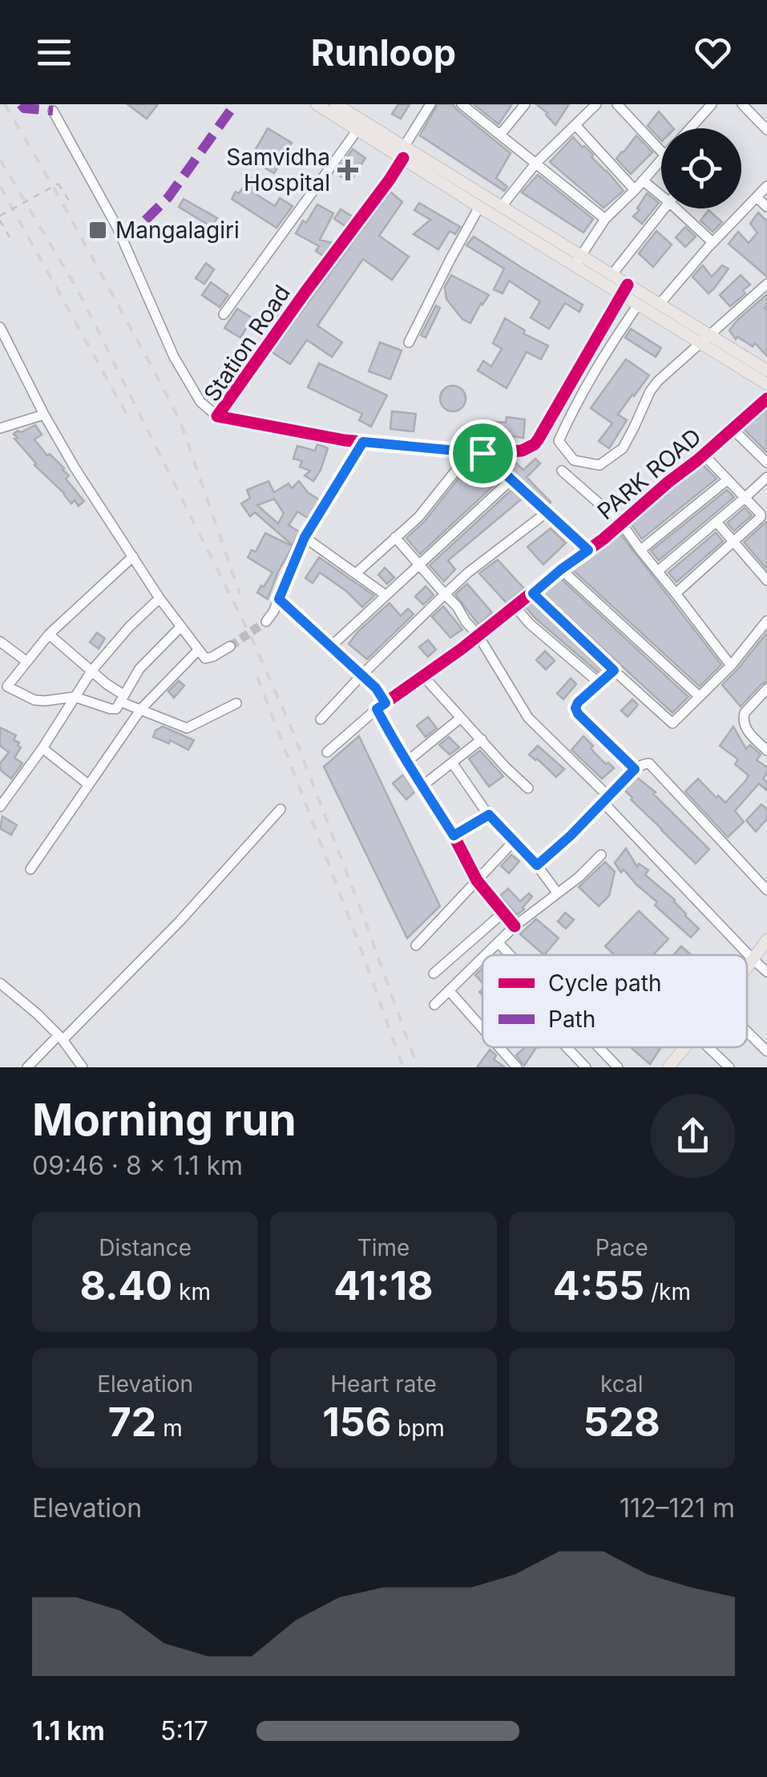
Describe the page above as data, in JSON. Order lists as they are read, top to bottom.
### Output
{
  "streets": {
    "street": ["Station Road", "PARK ROAD"]
  },
  "places": {
    "health": ["Samvidha Hospital"],
    "transit": ["Mangalagiri"]
  },
  "legend": ["Cycle path", "Path"],
  "page": {
    "header": "Runloop",
    "heading": ["Morning run", "09:46 · 8 × 1.1 km"],
    "stats": [
      ["Distance", "8.40 km"],
      ["Time", "41:18"],
      ["Pace", "4:55 /km"],
      ["Elevation", "72 m"],
      ["Heart rate", "156 bpm"],
      ["kcal", "528"]
    ],
    "chart": ["Elevation", "112–121 m"],
    "list": [
      {
        "name": "1.1 km",
        "note": "5:17"
      }
    ]
  }
}
